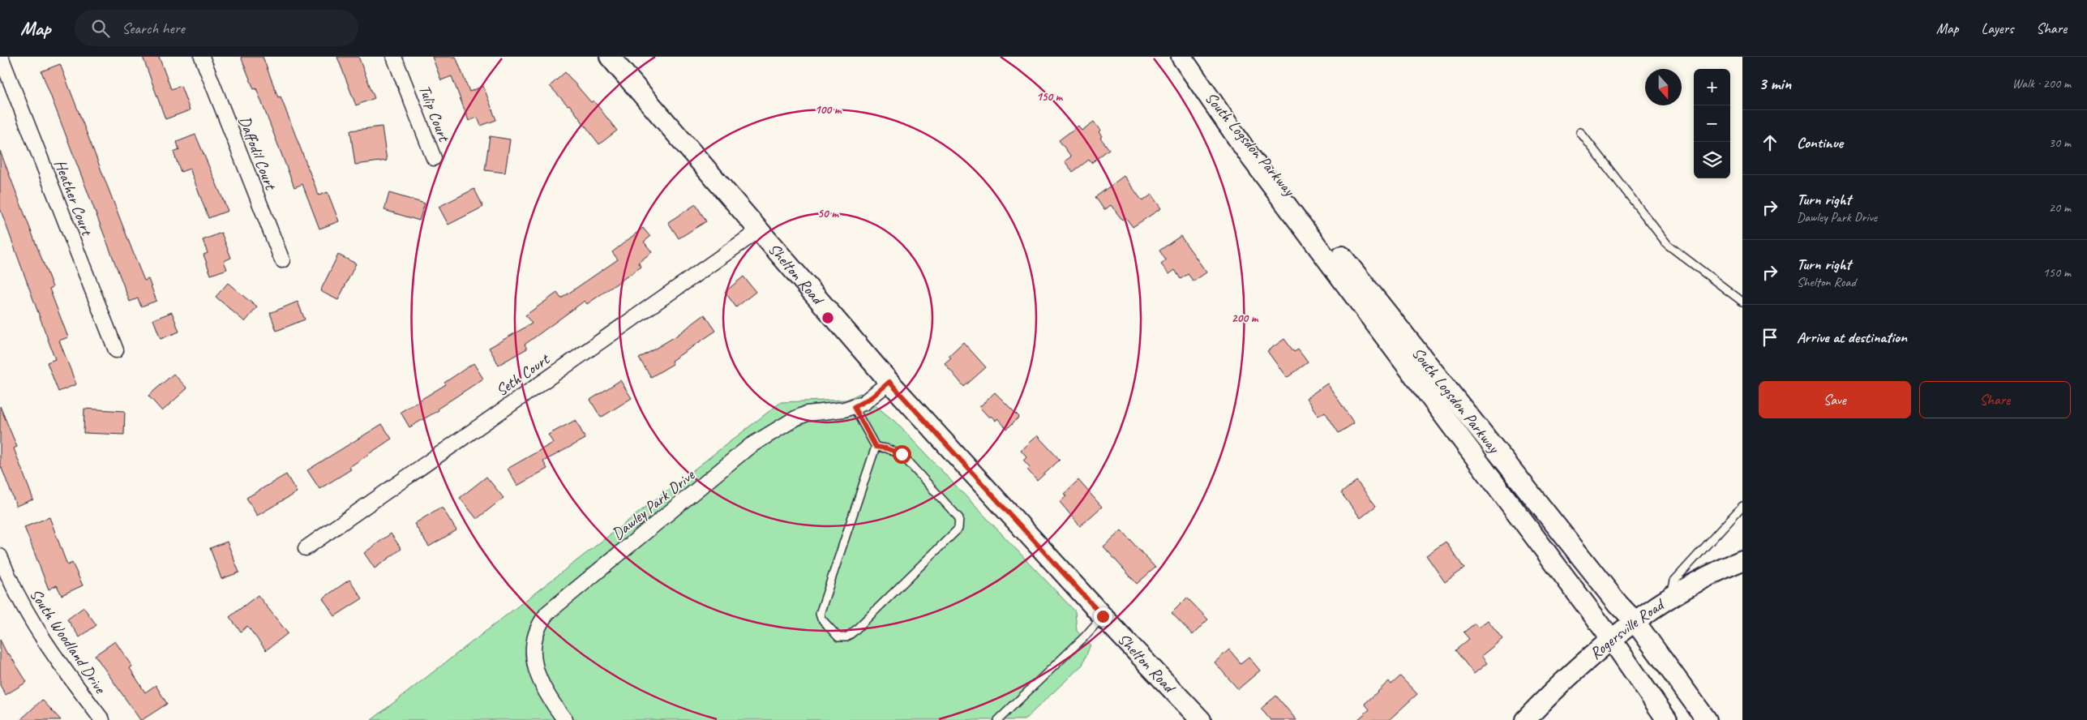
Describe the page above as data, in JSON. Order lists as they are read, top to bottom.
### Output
{
  "streets": {
    "main road": ["South Logsdon Parkway", "Shelton Road", "Rogersville Road"],
    "street": [
      "Tulip Court",
      "Daffodil Court",
      "Heather Court",
      "Seth Court",
      "Dawley Park Drive",
      "South Woodland Drive"
    ]
  },
  "crossings": [
    ["South Logsdon Parkway", "Rogersville Road"],
    ["Shelton Road", "Seth Court"],
    ["Shelton Road", "Dawley Park Drive"]
  ],
  "north": "bottom",
  "page": {
    "header": "Map",
    "search": "Search here",
    "nav": ["Map", "Layers", "Share"],
    "heading": ["3 min", "Walk · 200 m"],
    "map_buttons": ["+", "−"],
    "list": [
      ["Continue", "30 m"],
      ["Turn right", "Dawley Park Drive", "20 m"],
      ["Turn right", "Shelton Road", "150 m"],
      "Arrive at destination"
    ],
    "buttons": ["Save", "Share"]
  },
  "rings": [
    "150 m",
    "100 m",
    "50 m",
    "200 m"
  ]
}
